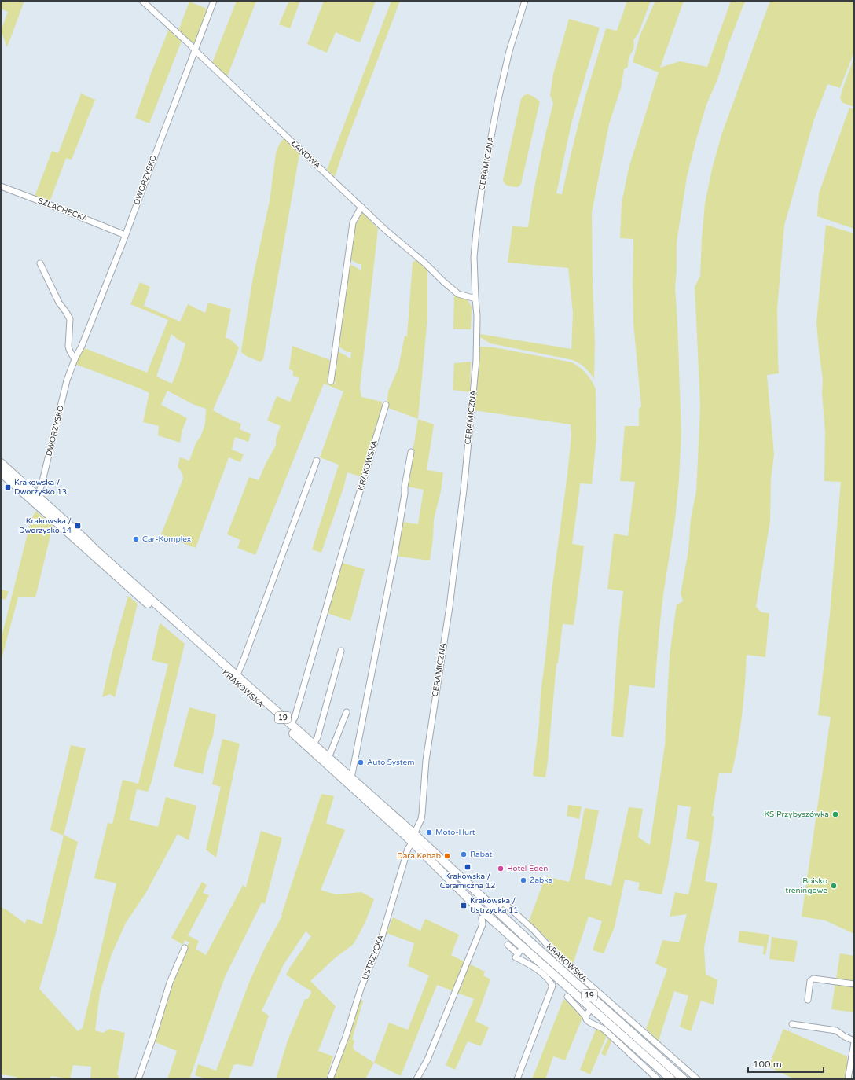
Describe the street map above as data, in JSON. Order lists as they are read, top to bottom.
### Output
{
  "streets": {
    "main road": ["KRAKOWSKA", "19"],
    "street": [
      "ŁANOWA",
      "CERAMICZNA",
      "DWORZYSKO",
      "SZLACHECKA",
      "USTRZYCKA"
    ]
  },
  "crossings": [
    ["ŁANOWA", "CERAMICZNA"],
    ["ŁANOWA", "DWORZYSKO"],
    ["CERAMICZNA", "KRAKOWSKA"],
    ["CERAMICZNA", "USTRZYCKA"],
    ["DWORZYSKO", "SZLACHECKA"],
    ["DWORZYSKO", "KRAKOWSKA"],
    ["KRAKOWSKA", "USTRZYCKA"]
  ],
  "places": {
    "transit": [
      "Krakowska / Dworzysko 13",
      "Krakowska / Dworzysko 14",
      "Krakowska / Ceramiczna 12",
      "Krakowska / Ustrzycka 11"
    ],
    "other": [
      "Car-Komplex",
      "Auto System",
      "KS Przybyszówka",
      "Moto-Hurt",
      "Rabat",
      "Dara Kebab",
      "Hotel Eden",
      "Żabka",
      "Boisko treningowe"
    ]
  },
  "scale_bar": "100 m"
}
